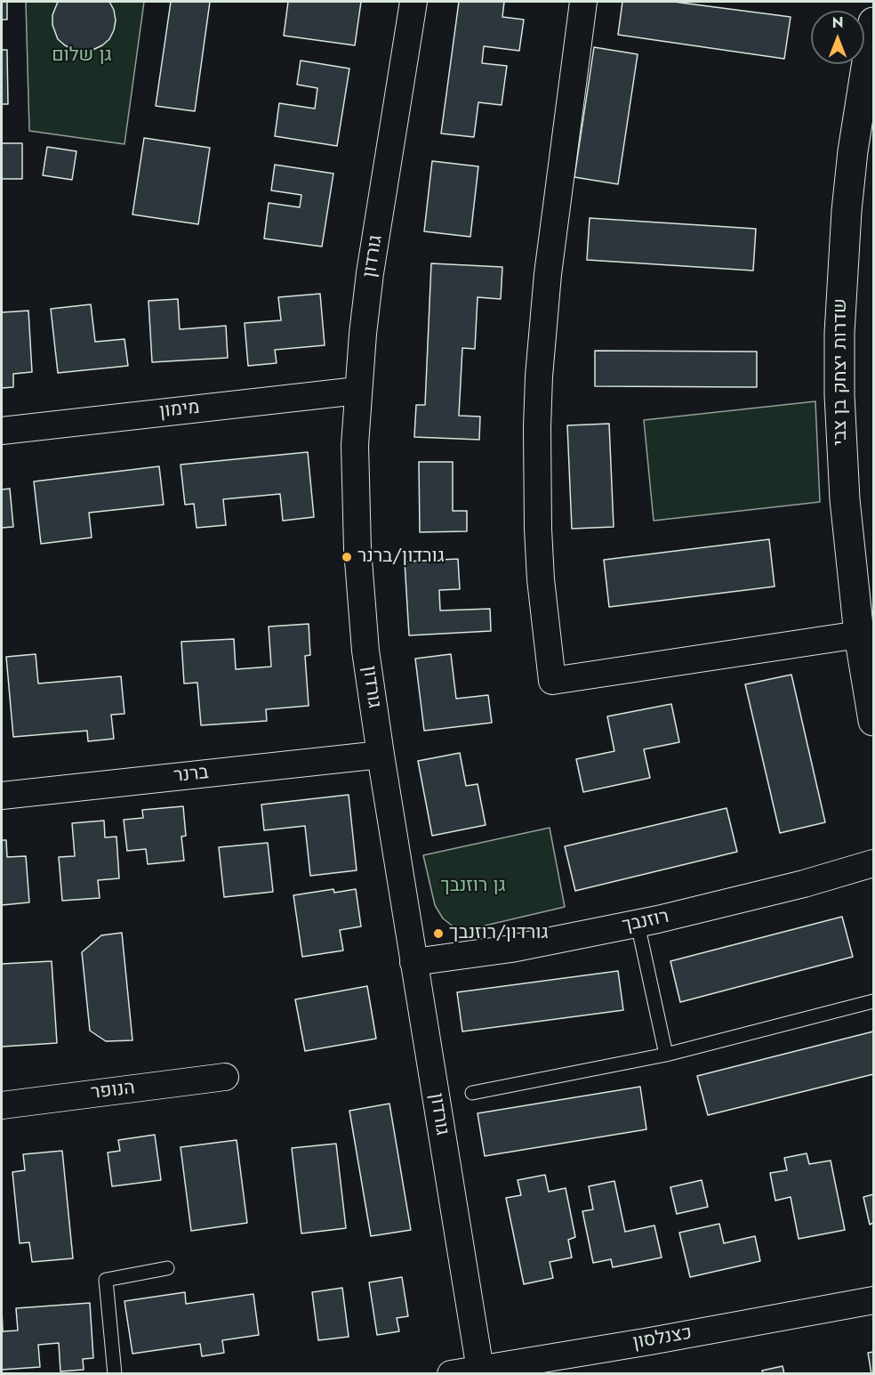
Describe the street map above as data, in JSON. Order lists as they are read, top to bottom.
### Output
{
  "streets": {
    "street": [
      "גורדון",
      "שדרות יצחק בן צבי",
      "מימון",
      "ברנר",
      "רוזנבך",
      "הנופר",
      "כצנלסון"
    ]
  },
  "crossings": [
    ["גורדון", "מימון"],
    ["גורדון", "ברנר"],
    ["גורדון", "רוזנבך"],
    ["גורדון", "כצנלסון"]
  ],
  "parks": ["גן שלום", "גן רוזנבך"],
  "places": ["גורדון/ברנר", "גורדון/רוזנבך"],
  "north": "top"
}
